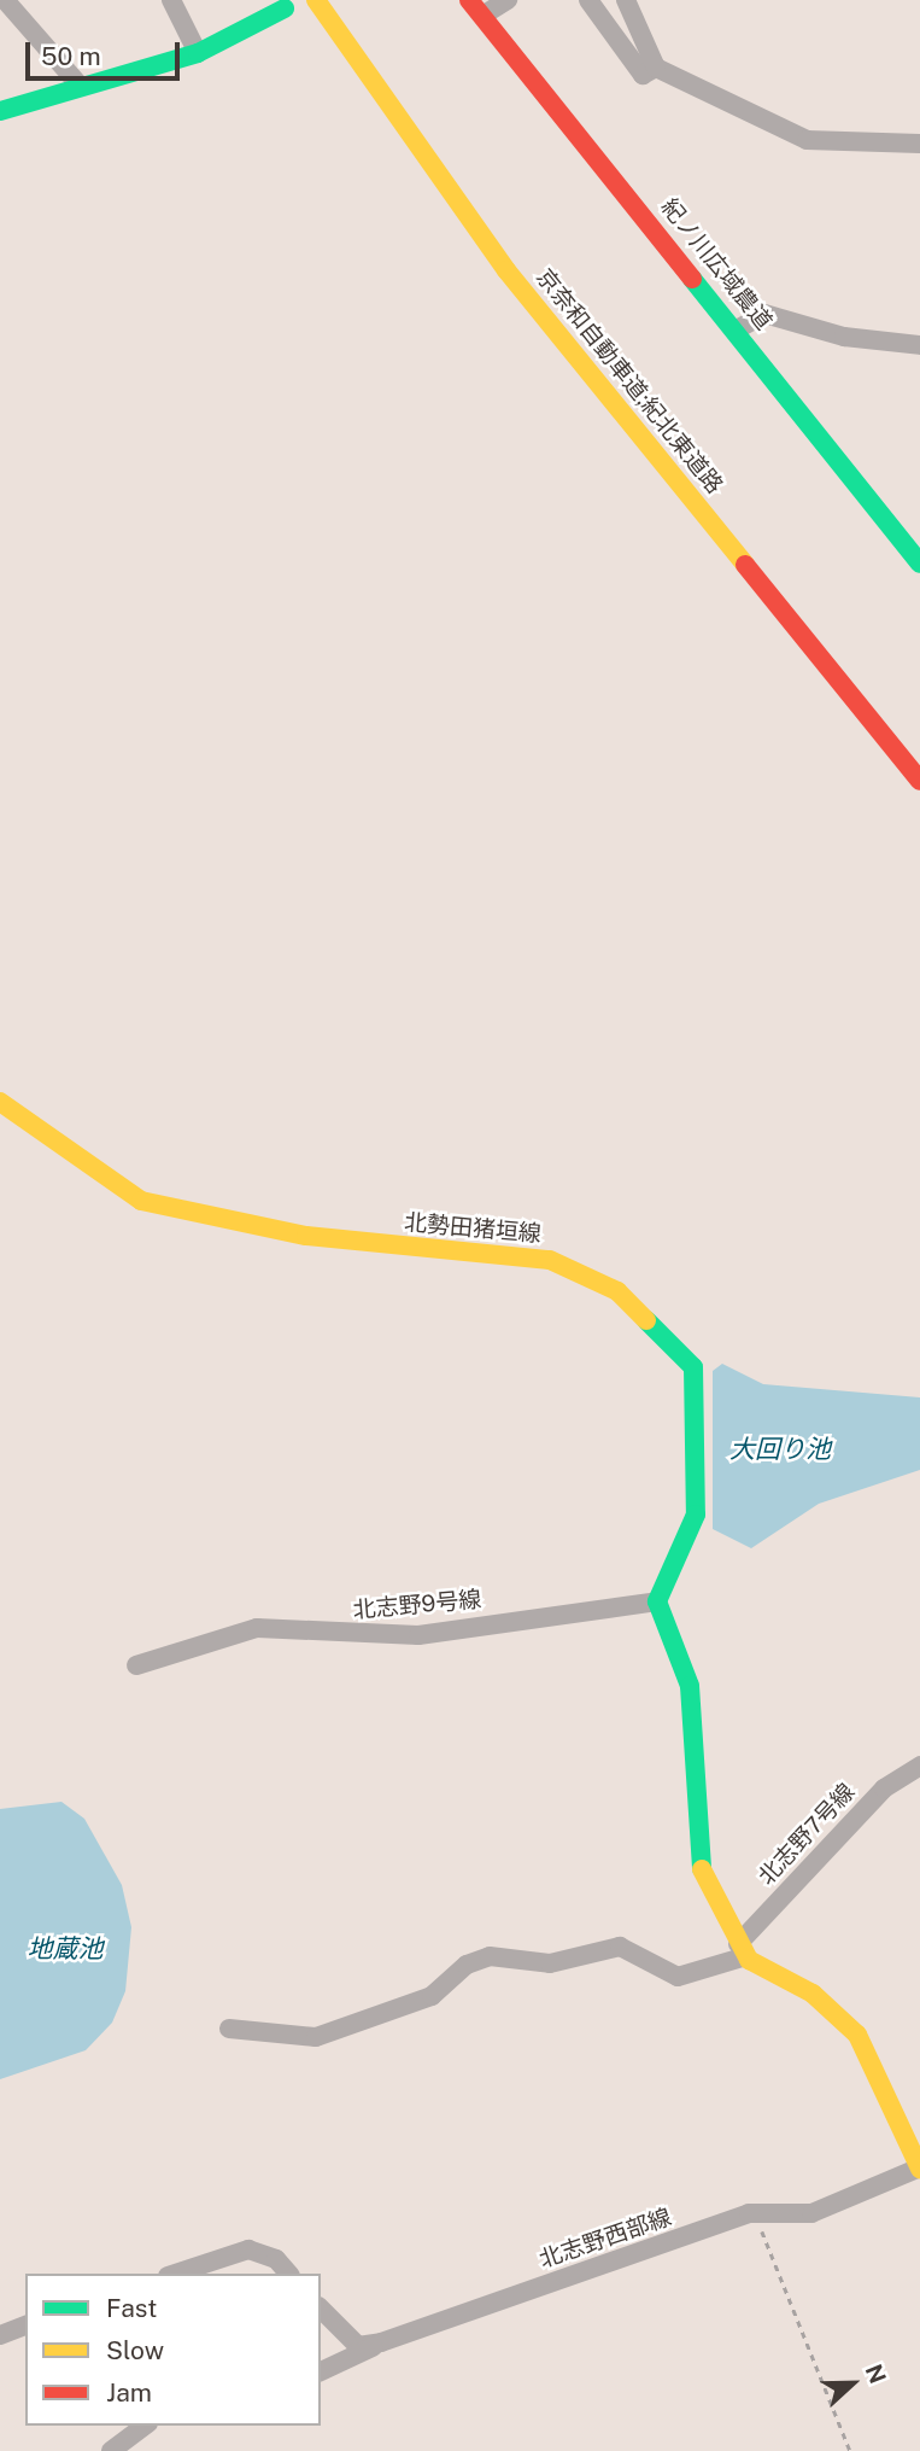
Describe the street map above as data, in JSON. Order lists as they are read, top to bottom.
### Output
{
  "streets": {
    "main road": ["紀ノ川広域農道", "京奈和自動車道;紀北東道路", "北勢田猪垣線"],
    "street": ["北志野9号線", "北志野7号線", "北志野西部線"]
  },
  "crossings": [
    ["北勢田猪垣線", "北志野9号線"]
  ],
  "water": ["大回り池", "地蔵池"],
  "legend": ["Fast", "Slow", "Jam"],
  "scale_bar": "50 m",
  "north": "right"
}
